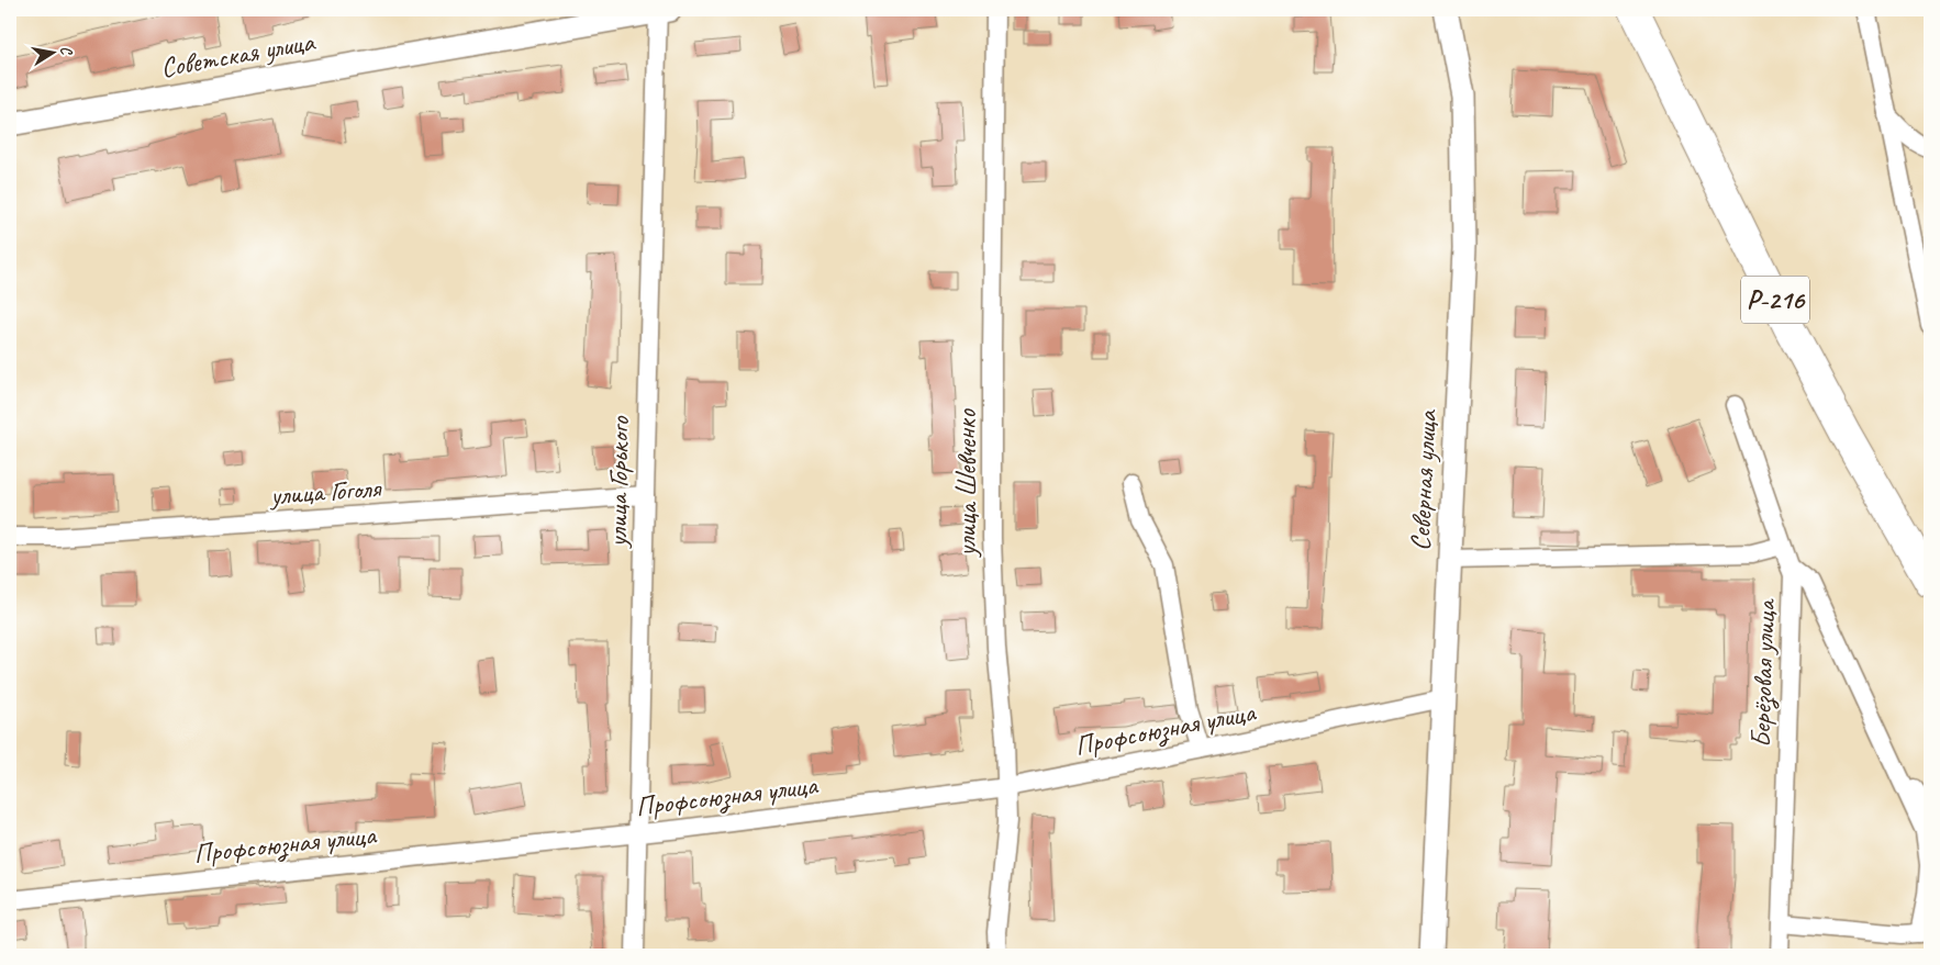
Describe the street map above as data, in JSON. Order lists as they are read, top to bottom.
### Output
{
  "streets": {
    "highway": ["Р-216"],
    "street": [
      "Советская улица",
      "Северная улица",
      "улица Горького",
      "улица Шевченко",
      "улица Гоголя",
      "Берёзовая улица",
      "Профсоюзная улица"
    ]
  },
  "crossings": [
    ["Советская улица", "улица Горького"],
    ["Северная улица", "Профсоюзная улица"],
    ["улица Горького", "улица Гоголя"],
    ["улица Горького", "Профсоюзная улица"],
    ["улица Шевченко", "Профсоюзная улица"]
  ],
  "north": "right"
}
